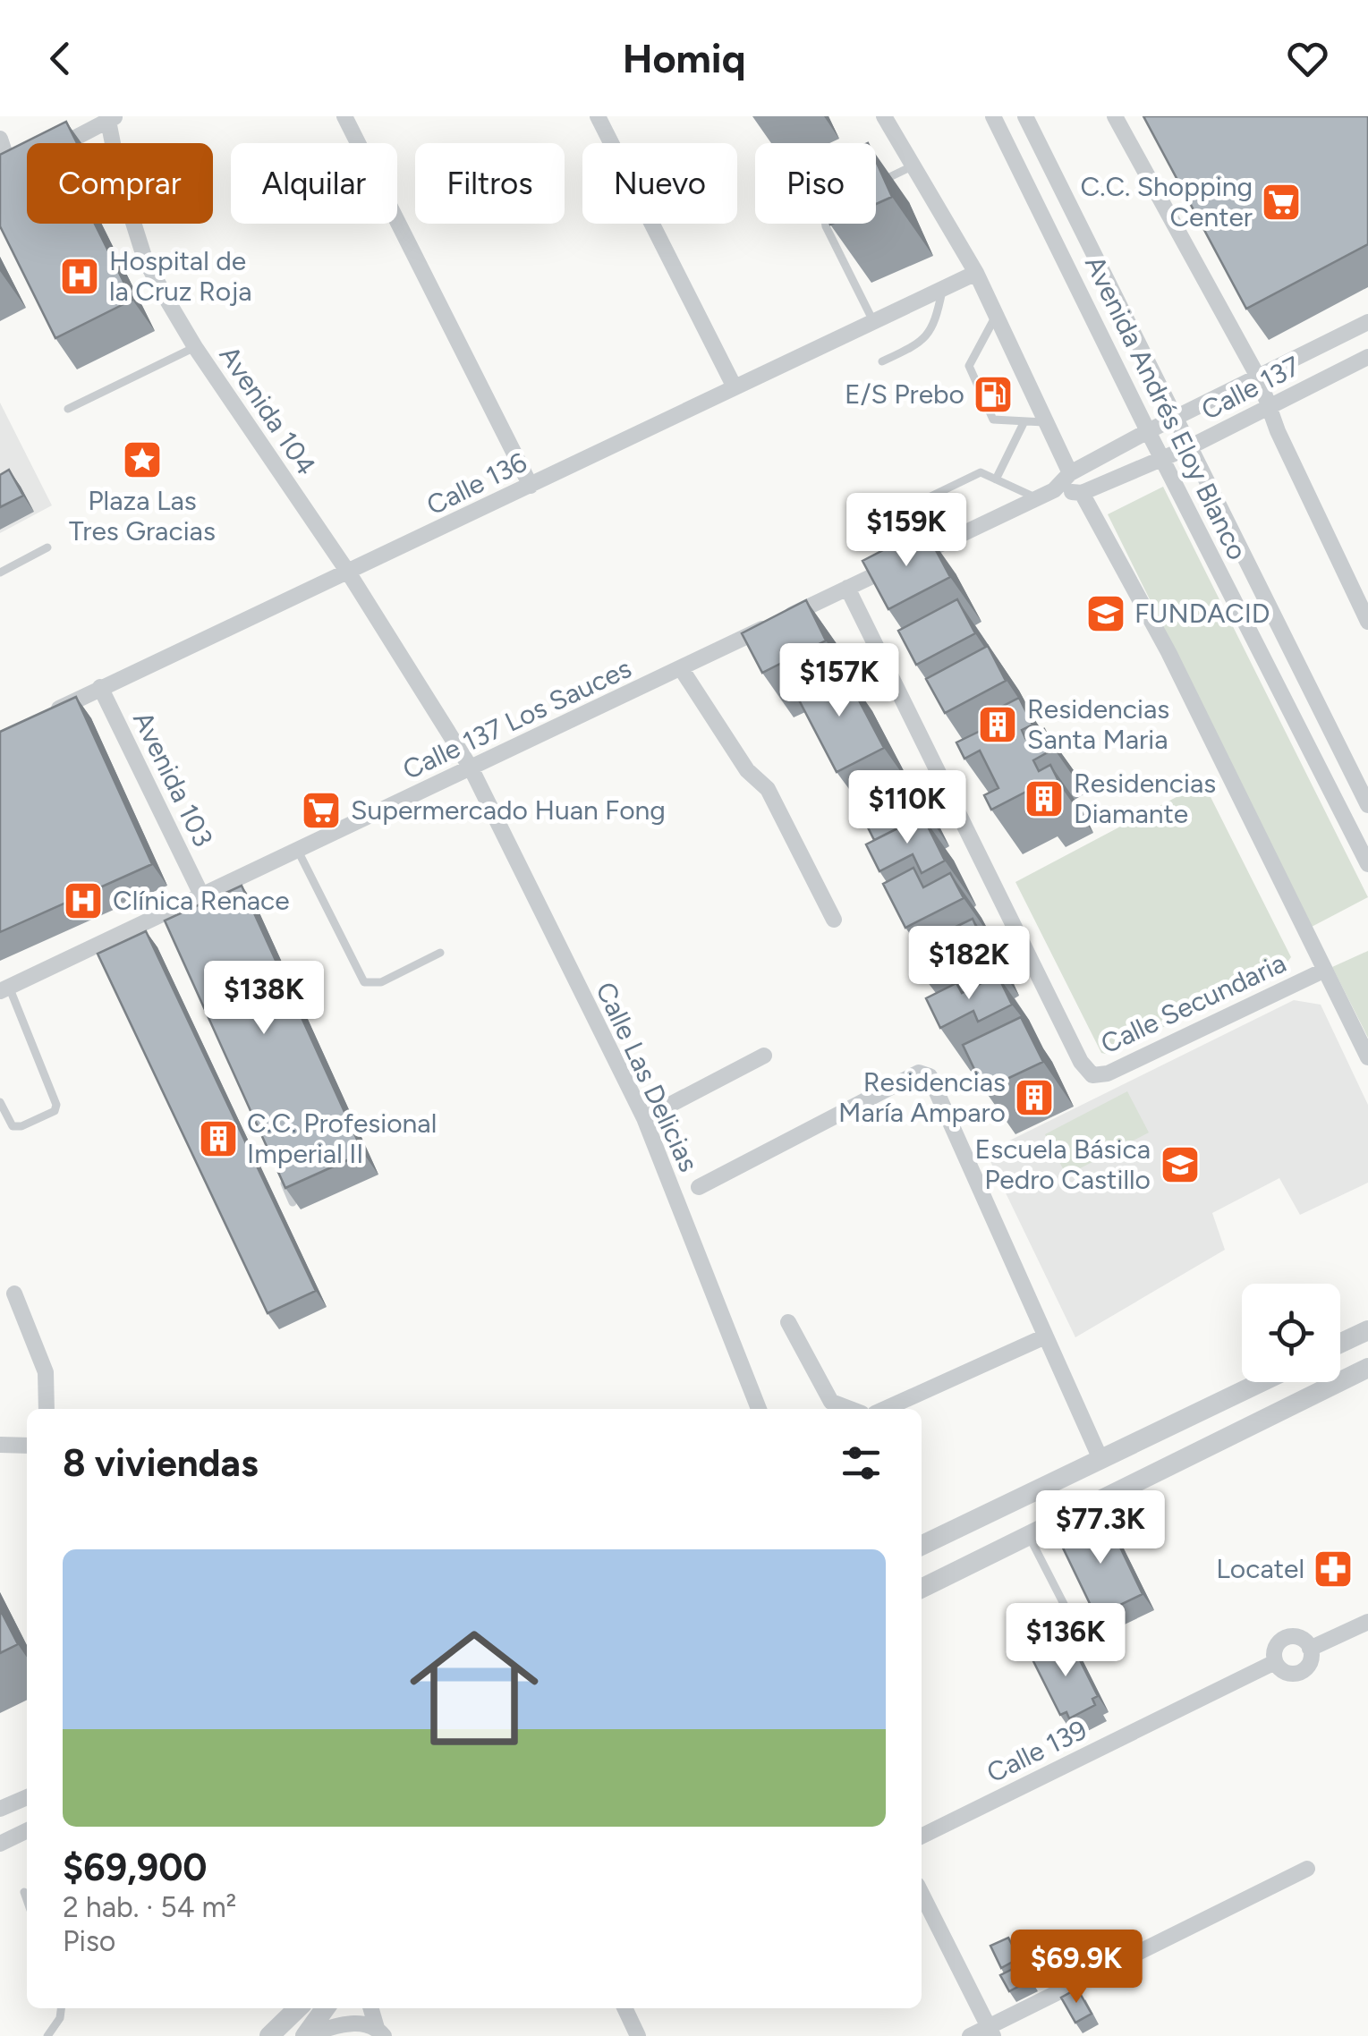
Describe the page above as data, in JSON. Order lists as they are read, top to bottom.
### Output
{
  "streets": {
    "street": [
      "Calle 137",
      "Avenida Andrés Eloy Blanco",
      "Avenida 104",
      "Calle 136",
      "Calle 137 Los Sauces",
      "Avenida 103",
      "Calle Secundaria",
      "Calle Las Delicias",
      "Calle 139"
    ]
  },
  "crossings": [
    ["Calle 137", "Avenida Andrés Eloy Blanco"],
    ["Calle 137", "Calle 137 Los Sauces"],
    ["Avenida 104", "Calle 136"],
    ["Avenida 104", "Calle 137 Los Sauces"],
    ["Avenida 104", "Calle Las Delicias"],
    ["Calle 136", "Avenida 103"],
    ["Calle 137 Los Sauces", "Avenida 103"],
    ["Calle 137 Los Sauces", "Calle Secundaria"],
    ["Calle 137 Los Sauces", "Calle Las Delicias"]
  ],
  "places": {
    "supermarket": ["C.C. Shopping Center", "Supermercado Huan Fong"],
    "hospital": ["Hospital de la Cruz Roja", "Clínica Renace"],
    "fuel station": ["E/S Prebo"],
    "place": ["Plaza Las Tres Gracias"],
    "school or university": ["FUNDACID", "Escuela Básica Pedro Castillo"],
    "building": [
      "Residencias Santa Maria",
      "Residencias Diamante",
      "Residencias María Amparo",
      "C.C. Profesional Imperial II"
    ],
    "pharmacy": ["Locatel"]
  },
  "page": {
    "header": "Homiq",
    "chip": [
      "Comprar",
      "Alquilar",
      "Filtros",
      "Nuevo",
      "Piso"
    ],
    "price": [
      "$159K",
      "$157K",
      "$110K",
      "$182K",
      "$138K",
      "$77.3K",
      "$136K",
      "$69.9K"
    ],
    "heading": "8 viviendas",
    "list": [
      {
        "name": "$69,900",
        "note": "2 hab. · 54 m² · Piso"
      }
    ]
  }
}
